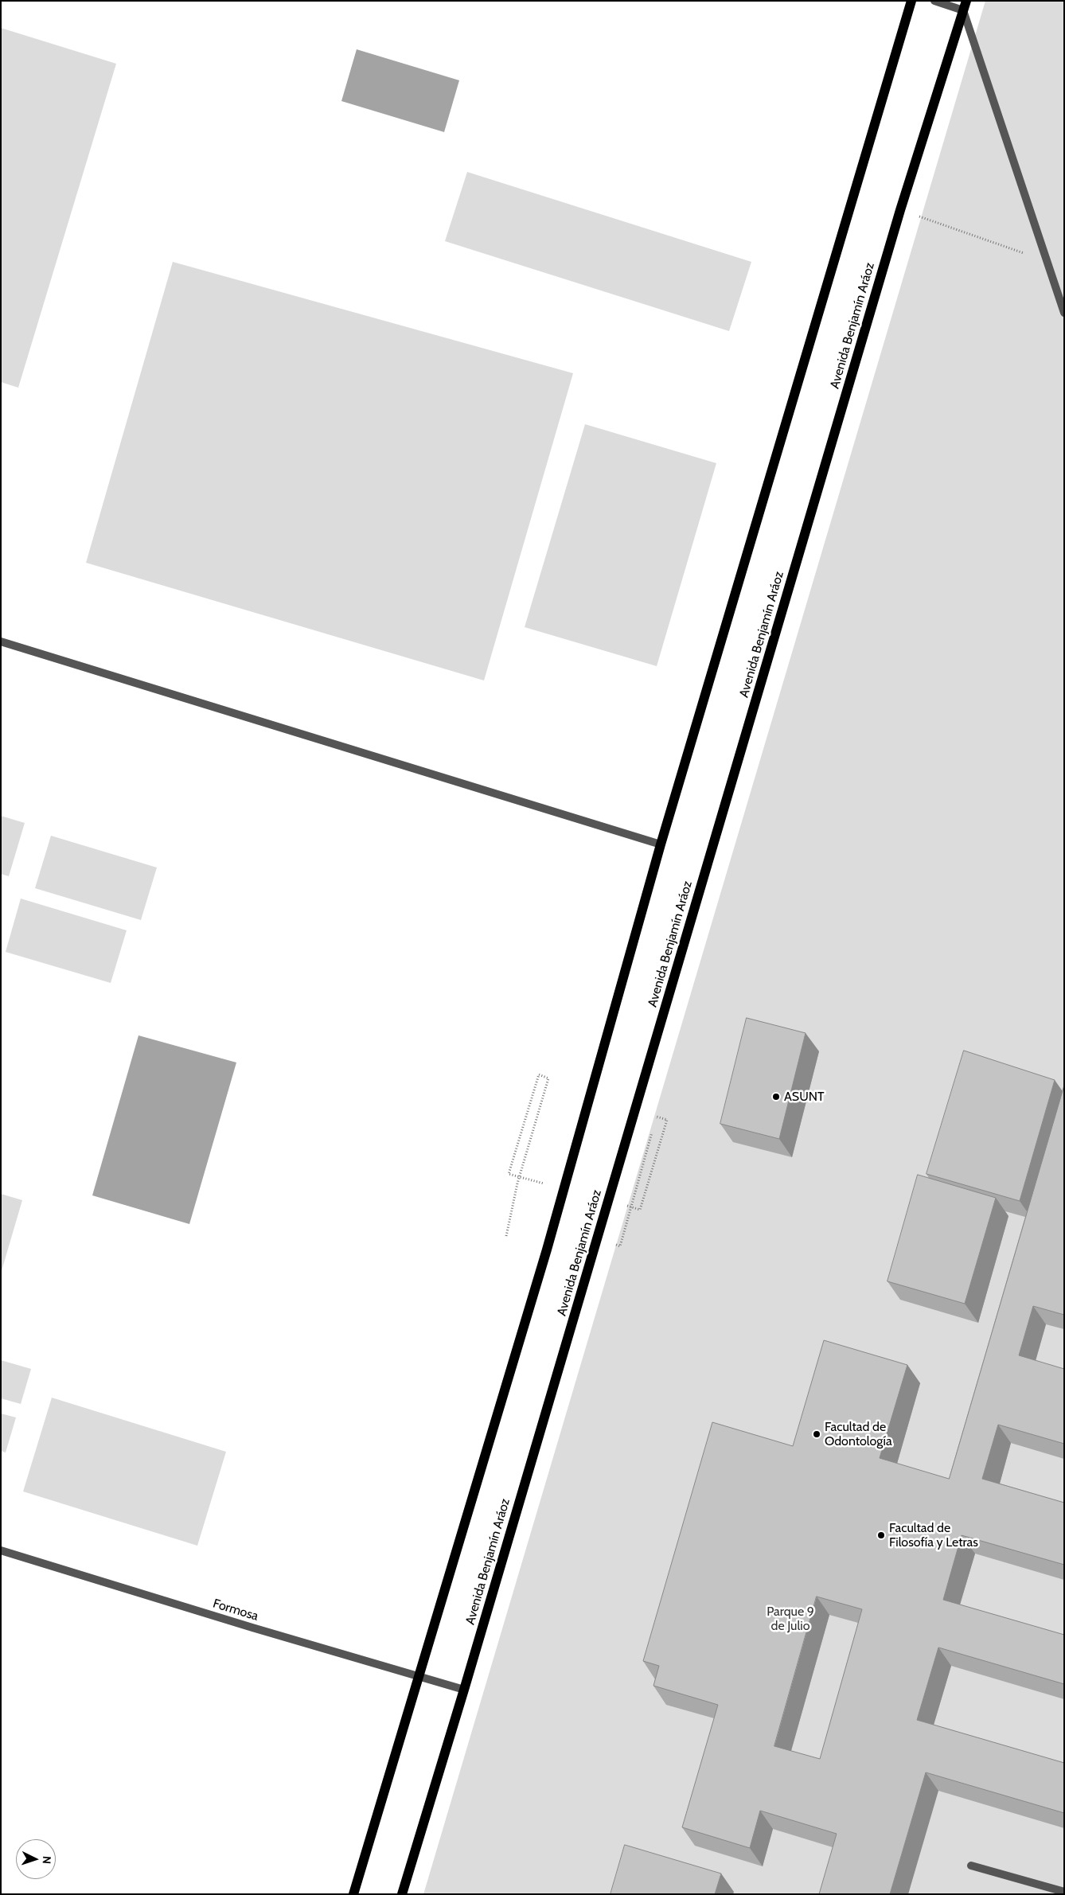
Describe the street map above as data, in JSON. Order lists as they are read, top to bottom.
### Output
{
  "streets": {
    "main road": ["Avenida Benjamín Aráoz"],
    "street": ["Formosa"]
  },
  "crossings": [
    ["Avenida Benjamín Aráoz", "Formosa"]
  ],
  "parks": ["Parque 9 de Julio"],
  "places": ["ASUNT", "Facultad de Odontología", "Facultad de Filosofía y Letras"],
  "north": "right"
}
